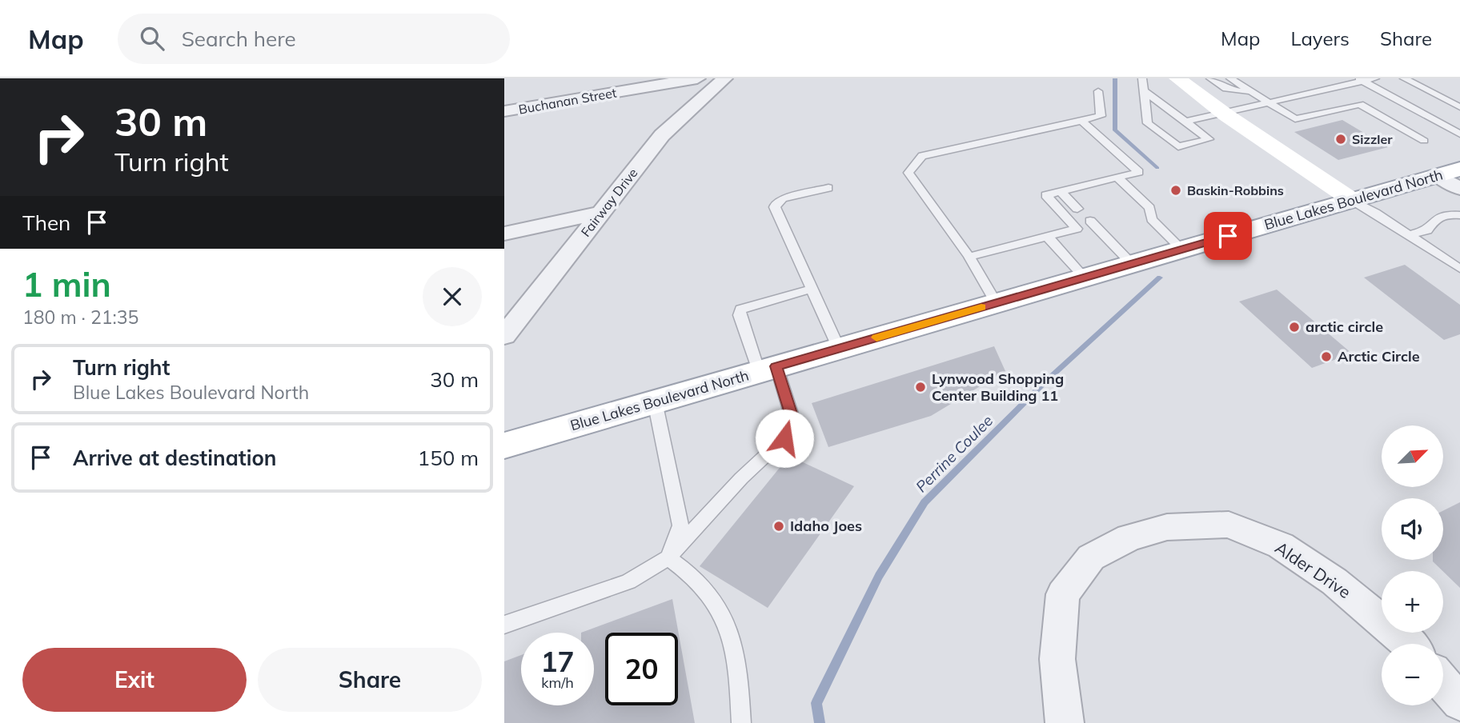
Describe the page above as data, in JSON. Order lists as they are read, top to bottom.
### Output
{
  "streets": {
    "main road": ["Blue Lakes Boulevard North"],
    "street": ["Buchanan Street", "Fairway Drive", "Alder Drive"]
  },
  "water": ["Perrine Coulee"],
  "places": [
    "Sizzler",
    "Baskin-Robbins",
    "arctic circle",
    "Arctic Circle",
    "Lynwood Shopping Center Building 11",
    "Idaho Joes"
  ],
  "north": "top right",
  "page": {
    "header": "Map",
    "search": "Search here",
    "nav": ["Map", "Layers", "Share"],
    "turn": ["30 m", "Turn right"],
    "then": "Then",
    "heading": ["1 min", "180 m · 21:35"],
    "list": [
      {
        "name": "Turn right",
        "note": "Blue Lakes Boulevard North",
        "value": "30 m"
      },
      {
        "name": "Arrive at destination",
        "value": "150 m"
      }
    ],
    "map_buttons": ["+", "−"],
    "speed": "17 km/h",
    "limit": "20",
    "buttons": ["Exit", "Share"]
  }
}
